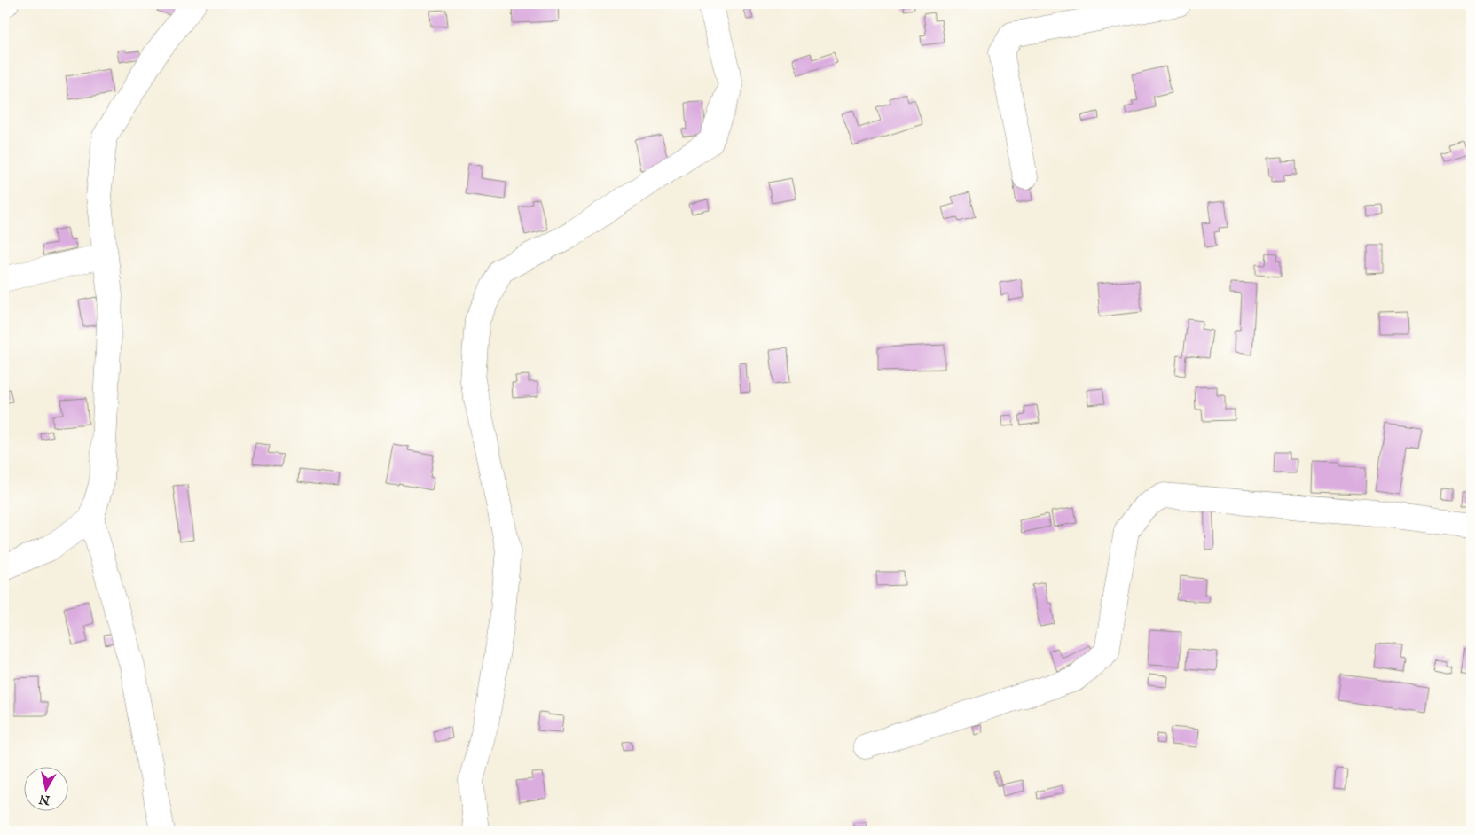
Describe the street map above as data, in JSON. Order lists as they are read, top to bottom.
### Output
{
  "north": "bottom"
}
